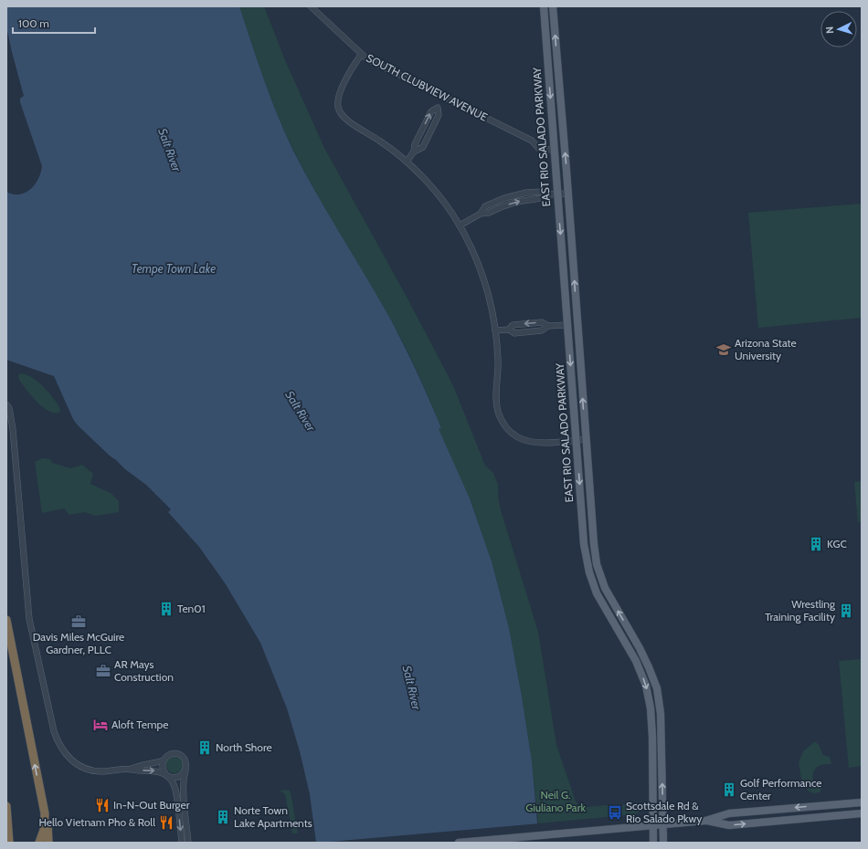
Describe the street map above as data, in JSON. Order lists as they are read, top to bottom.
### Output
{
  "streets": {
    "main road": ["EAST RIO SALADO PARKWAY"],
    "street": ["SOUTH CLUBVIEW AVENUE"]
  },
  "crossings": [
    ["SOUTH CLUBVIEW AVENUE", "EAST RIO SALADO PARKWAY"]
  ],
  "water": ["Salt River", "Tempe Town Lake"],
  "parks": ["Neil G. Giuliano Park"],
  "places": {
    "school or university": ["Arizona State University"],
    "building": [
      "KGC",
      "Ten01",
      "Wrestling Training Facility",
      "North Shore",
      "Golf Performance Center",
      "Norte Town Lake Apartments"
    ],
    "office": ["Davis Miles McGuire Gardner, PLLC", "AR Mays Construction"],
    "hotel": ["Aloft Tempe"],
    "restaurant": ["In-N-Out Burger", "Hello Vietnam Pho & Roll"],
    "bus stop": ["Scottsdale Rd & Rio Salado Pkwy"]
  },
  "scale_bar": "100 m",
  "north": "left"
}
